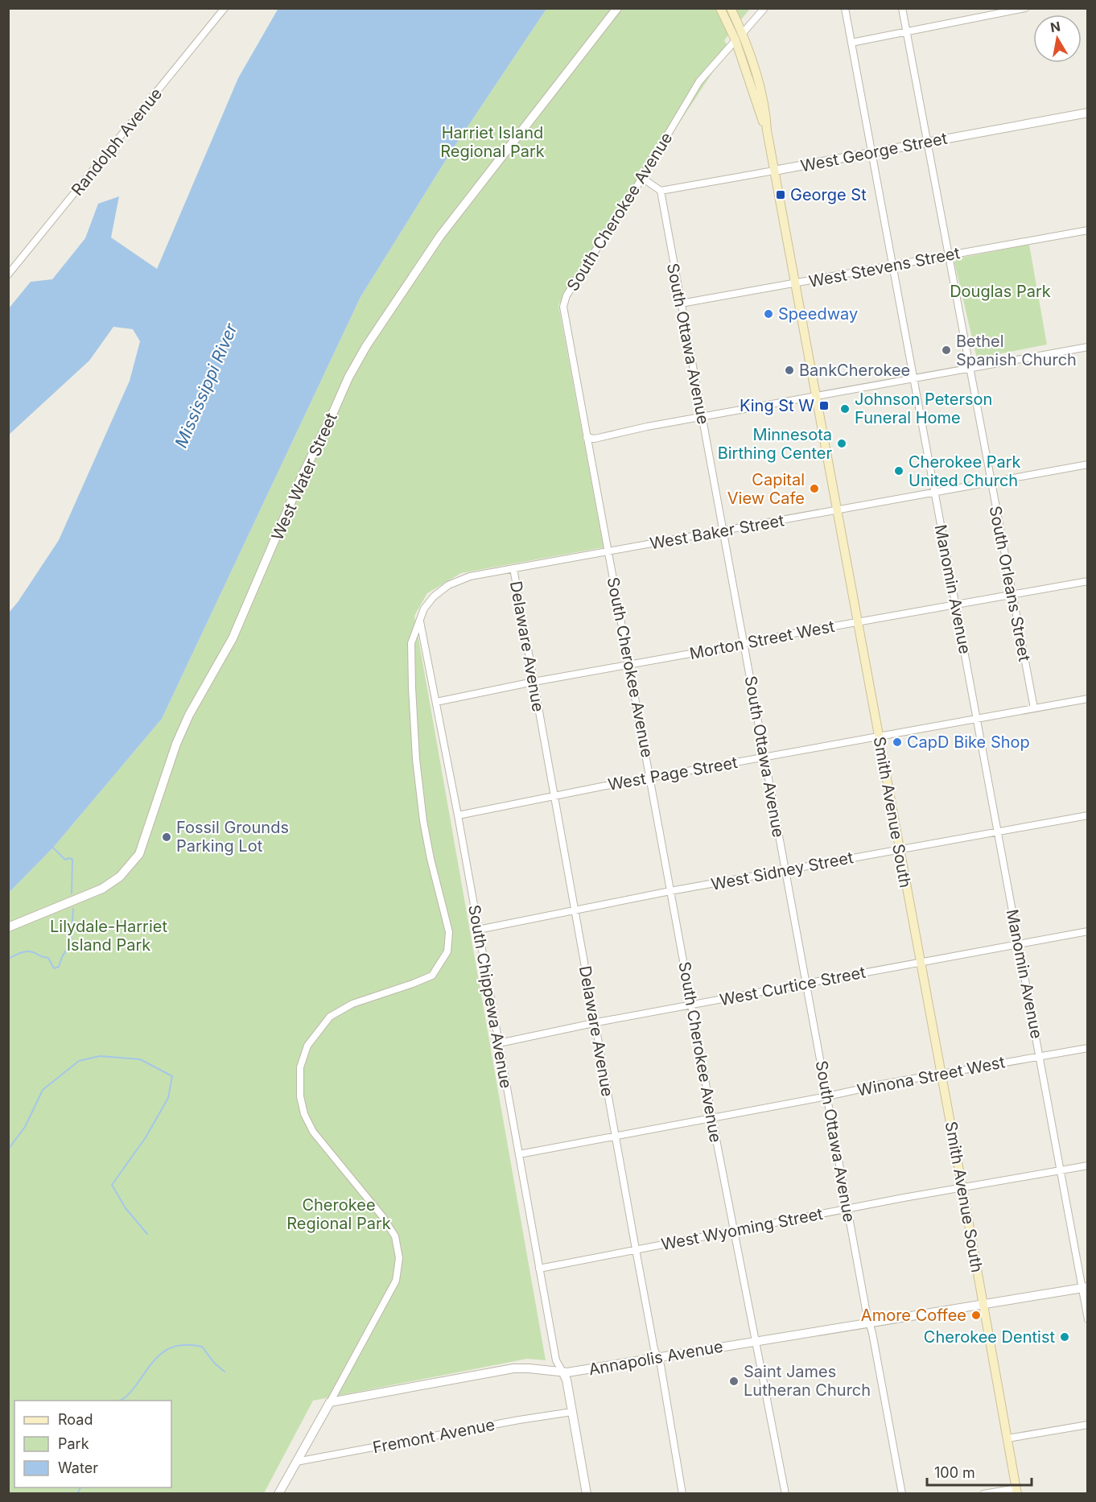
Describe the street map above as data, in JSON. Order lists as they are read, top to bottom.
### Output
{
  "streets": {
    "main road": ["Smith Avenue South"],
    "street": [
      "Randolph Avenue",
      "West George Street",
      "South Cherokee Avenue",
      "West Stevens Street",
      "South Ottawa Avenue",
      "West Water Street",
      "West Baker Street",
      "South Orleans Street",
      "Manomin Avenue",
      "Morton Street West",
      "Delaware Avenue",
      "West Page Street",
      "West Sidney Street",
      "West Curtice Street",
      "South Chippewa Avenue",
      "Winona Street West",
      "West Wyoming Street",
      "Annapolis Avenue",
      "Fremont Avenue"
    ]
  },
  "crossings": [
    ["West George Street", "South Ottawa Avenue"],
    ["West George Street", "South Orleans Street"],
    ["West George Street", "Manomin Avenue"],
    ["West George Street", "Smith Avenue South"],
    ["South Cherokee Avenue", "West Baker Street"],
    ["South Cherokee Avenue", "Morton Street West"],
    ["South Cherokee Avenue", "West Page Street"],
    ["South Cherokee Avenue", "Smith Avenue South"],
    ["South Cherokee Avenue", "West Sidney Street"],
    ["South Cherokee Avenue", "West Curtice Street"],
    ["South Cherokee Avenue", "Winona Street West"],
    ["South Cherokee Avenue", "West Wyoming Street"],
    ["South Cherokee Avenue", "Annapolis Avenue"],
    ["West Stevens Street", "South Ottawa Avenue"],
    ["West Stevens Street", "South Orleans Street"],
    ["West Stevens Street", "Manomin Avenue"],
    ["West Stevens Street", "Smith Avenue South"],
    ["South Ottawa Avenue", "West Baker Street"],
    ["South Ottawa Avenue", "Morton Street West"],
    ["South Ottawa Avenue", "West Page Street"],
    ["South Ottawa Avenue", "West Sidney Street"],
    ["South Ottawa Avenue", "West Curtice Street"],
    ["South Ottawa Avenue", "Winona Street West"],
    ["South Ottawa Avenue", "West Wyoming Street"],
    ["South Ottawa Avenue", "Annapolis Avenue"],
    ["West Baker Street", "South Orleans Street"],
    ["West Baker Street", "Manomin Avenue"],
    ["West Baker Street", "Delaware Avenue"],
    ["West Baker Street", "Smith Avenue South"],
    ["West Baker Street", "South Chippewa Avenue"],
    ["West Baker Street", "Annapolis Avenue"],
    ["South Orleans Street", "Morton Street West"],
    ["South Orleans Street", "West Page Street"],
    ["Manomin Avenue", "Morton Street West"],
    ["Manomin Avenue", "West Page Street"],
    ["Manomin Avenue", "West Sidney Street"],
    ["Manomin Avenue", "West Curtice Street"],
    ["Manomin Avenue", "Winona Street West"],
    ["Manomin Avenue", "West Wyoming Street"],
    ["Manomin Avenue", "Annapolis Avenue"],
    ["Morton Street West", "Delaware Avenue"],
    ["Morton Street West", "Smith Avenue South"],
    ["Morton Street West", "South Chippewa Avenue"],
    ["Delaware Avenue", "West Page Street"],
    ["Delaware Avenue", "West Sidney Street"],
    ["Delaware Avenue", "West Curtice Street"],
    ["Delaware Avenue", "Winona Street West"],
    ["Delaware Avenue", "West Wyoming Street"],
    ["Delaware Avenue", "Annapolis Avenue"],
    ["West Page Street", "Smith Avenue South"],
    ["West Page Street", "South Chippewa Avenue"],
    ["Smith Avenue South", "West Sidney Street"],
    ["Smith Avenue South", "West Curtice Street"],
    ["Smith Avenue South", "Winona Street West"],
    ["Smith Avenue South", "West Wyoming Street"],
    ["Smith Avenue South", "Annapolis Avenue"],
    ["West Sidney Street", "South Chippewa Avenue"],
    ["West Curtice Street", "South Chippewa Avenue"],
    ["South Chippewa Avenue", "Winona Street West"],
    ["South Chippewa Avenue", "West Wyoming Street"],
    ["South Chippewa Avenue", "Annapolis Avenue"]
  ],
  "water": ["Mississippi River"],
  "parks": [
    "Harriet Island Regional Park",
    "Douglas Park",
    "Lilydale-Harriet Island Park",
    "Cherokee Regional Park"
  ],
  "places": {
    "transit": ["George St", "King St W"],
    "other": [
      "Speedway",
      "Bethel Spanish Church",
      "BankCherokee",
      "Johnson Peterson Funeral Home",
      "Minnesota Birthing Center",
      "Cherokee Park United Church",
      "Capital View Cafe",
      "CapD Bike Shop",
      "Fossil Grounds Parking Lot",
      "Amore Coffee",
      "Cherokee Dentist",
      "Saint James Lutheran Church"
    ]
  },
  "legend": ["Road", "Park", "Water"],
  "scale_bar": "100 m",
  "north": "top"
}
